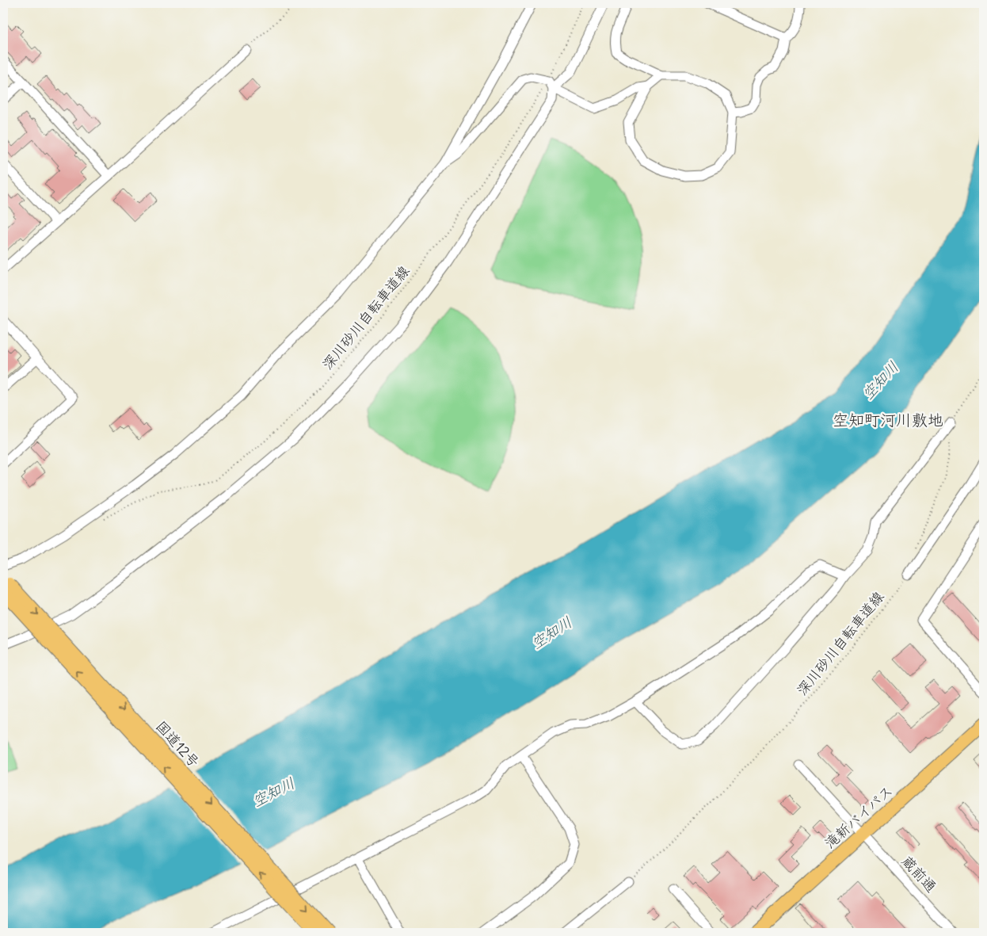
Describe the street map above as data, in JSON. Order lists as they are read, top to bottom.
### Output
{
  "streets": {
    "highway": ["国道12号", "滝新バイパス"],
    "street": ["蔵前通"],
    "path": ["深川砂川自転車道線"]
  },
  "crossings": [
    ["滝新バイパス", "蔵前通"]
  ],
  "districts": ["空知町河川敷地"],
  "water": ["空知川"]
}
